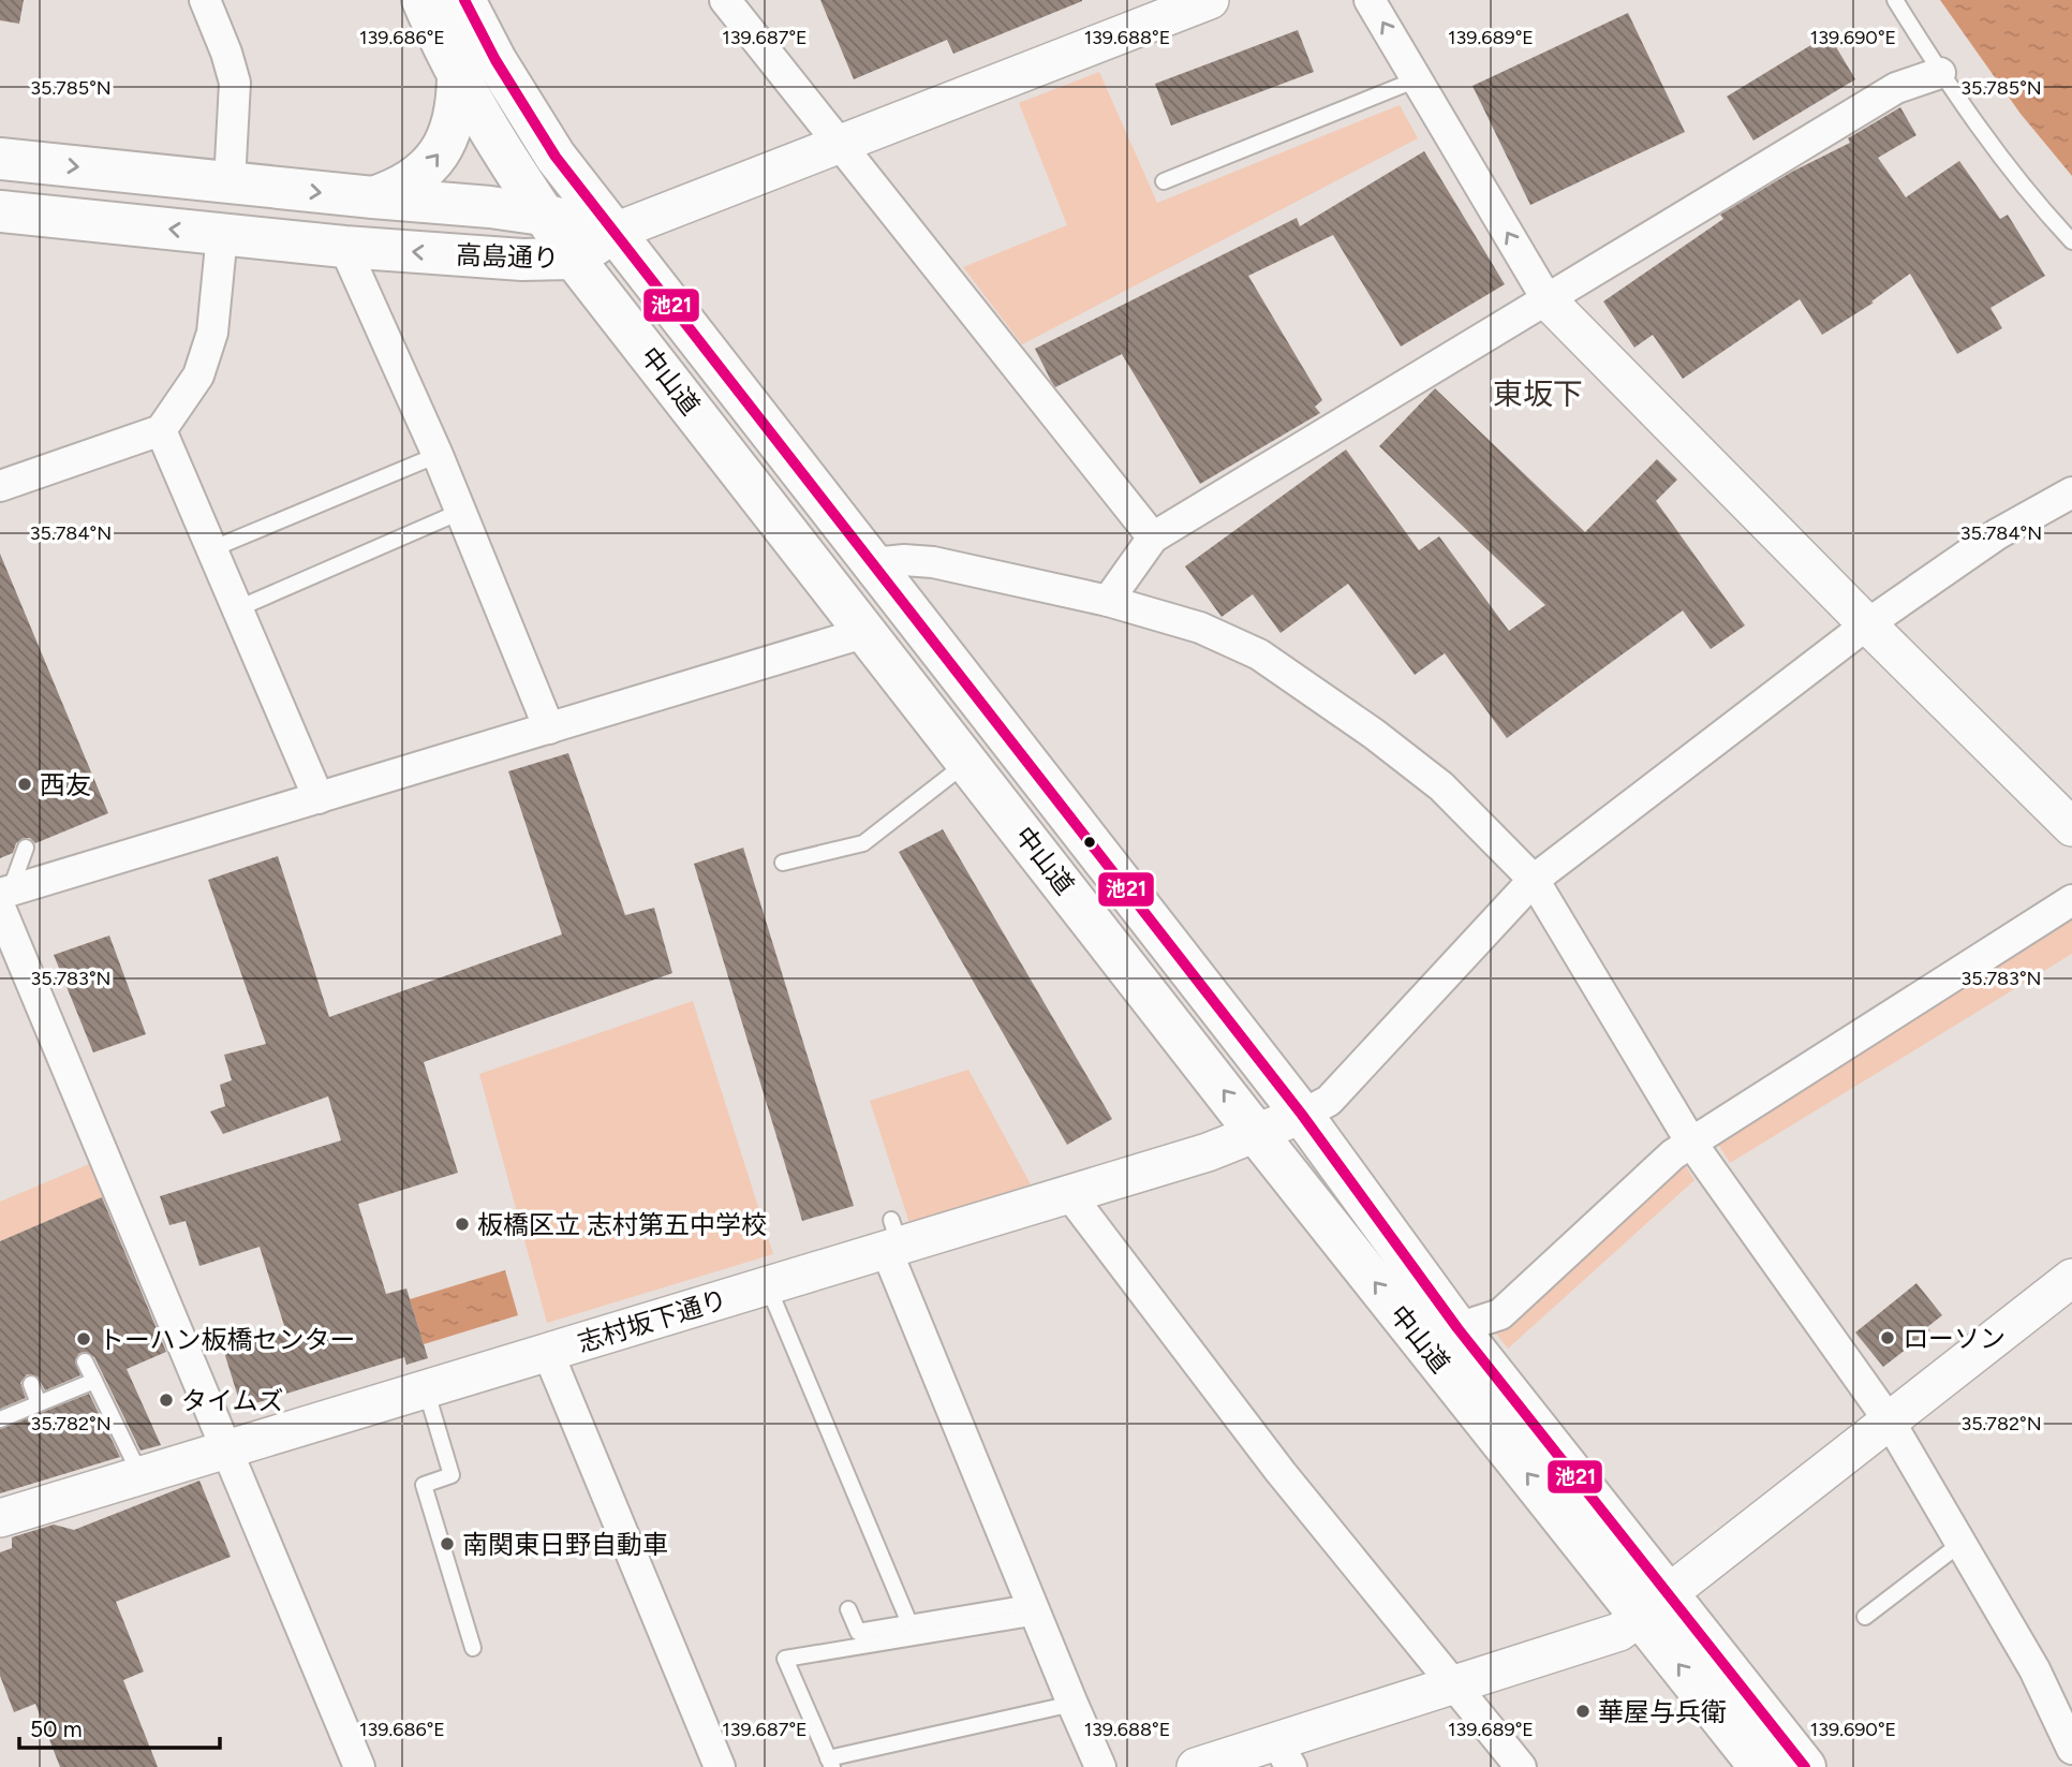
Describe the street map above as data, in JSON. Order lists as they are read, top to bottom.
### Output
{
  "streets": {
    "main road": ["高島通り", "中山道"],
    "street": ["志村坂下通り"]
  },
  "crossings": [
    ["高島通り", "中山道"],
    ["中山道", "志村坂下通り"]
  ],
  "districts": ["東坂下"],
  "places": [
    "西友",
    "板橋区立 志村第五中学校",
    "ローソン",
    "トーハン板橋センター",
    "タイムズ",
    "南関東日野自動車",
    "華屋与兵衛"
  ],
  "lines": ["transit line 池21"],
  "scale_bar": "50 m",
  "coordinates": [
    "139.686°E",
    "139.687°E",
    "139.688°E",
    "139.689°E",
    "139.690°E",
    "35.785°N",
    "35.784°N",
    "35.783°N",
    "35.782°N"
  ]
}
